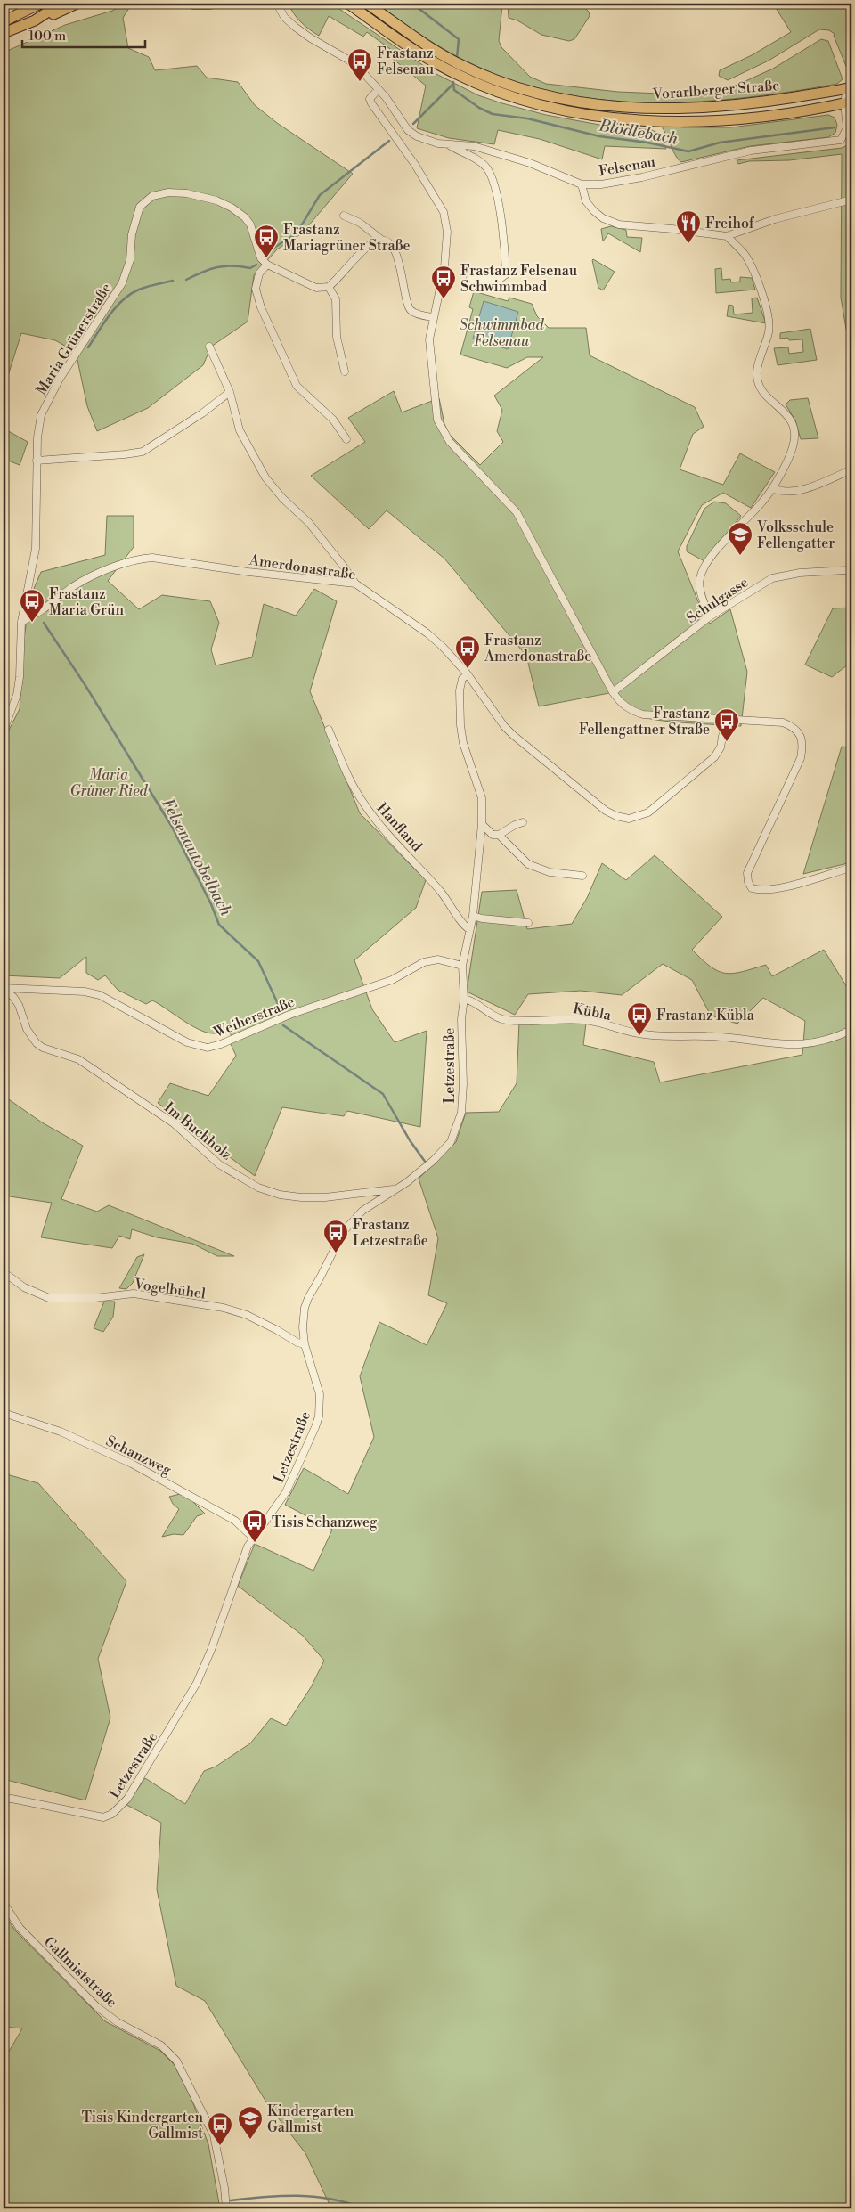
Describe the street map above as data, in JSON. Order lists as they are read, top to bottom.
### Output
{
  "streets": {
    "main road": ["Vorarlberger Straße"],
    "street": [
      "Felsenau",
      "Maria Grünerstraße",
      "Amerdonastraße",
      "Schulgasse",
      "Hanfland",
      "Kübla",
      "Weiherstraße",
      "Letzestraße",
      "Im Buchholz",
      "Vogelbühel",
      "Schanzweg",
      "Gallmiststraße"
    ]
  },
  "crossings": [
    ["Vorarlberger Straße", "Felsenau"],
    ["Maria Grünerstraße", "Amerdonastraße"],
    ["Amerdonastraße", "Letzestraße"],
    ["Hanfland", "Letzestraße"],
    ["Kübla", "Letzestraße"],
    ["Weiherstraße", "Letzestraße"],
    ["Weiherstraße", "Im Buchholz"],
    ["Letzestraße", "Im Buchholz"],
    ["Letzestraße", "Vogelbühel"],
    ["Letzestraße", "Schanzweg"]
  ],
  "water": ["Blödlebach", "Felsenautobelbach"],
  "parks": ["Schwimmbad Felsenau", "Maria Grüner Ried"],
  "places": {
    "bus stop": [
      "Frastanz Felsenau",
      "Frastanz Mariagrüner Straße",
      "Frastanz Felsenau Schwimmbad",
      "Frastanz Maria Grün",
      "Frastanz Amerdonastraße",
      "Frastanz Fellengattner Straße",
      "Frastanz Kübla",
      "Frastanz Letzestraße",
      "Tisis Schanzweg",
      "Tisis Kindergarten Gallmist"
    ],
    "restaurant": ["Freihof"],
    "school or university": ["Volksschule Fellengatter", "Kindergarten Gallmist"]
  },
  "scale_bar": "100 m"
}
